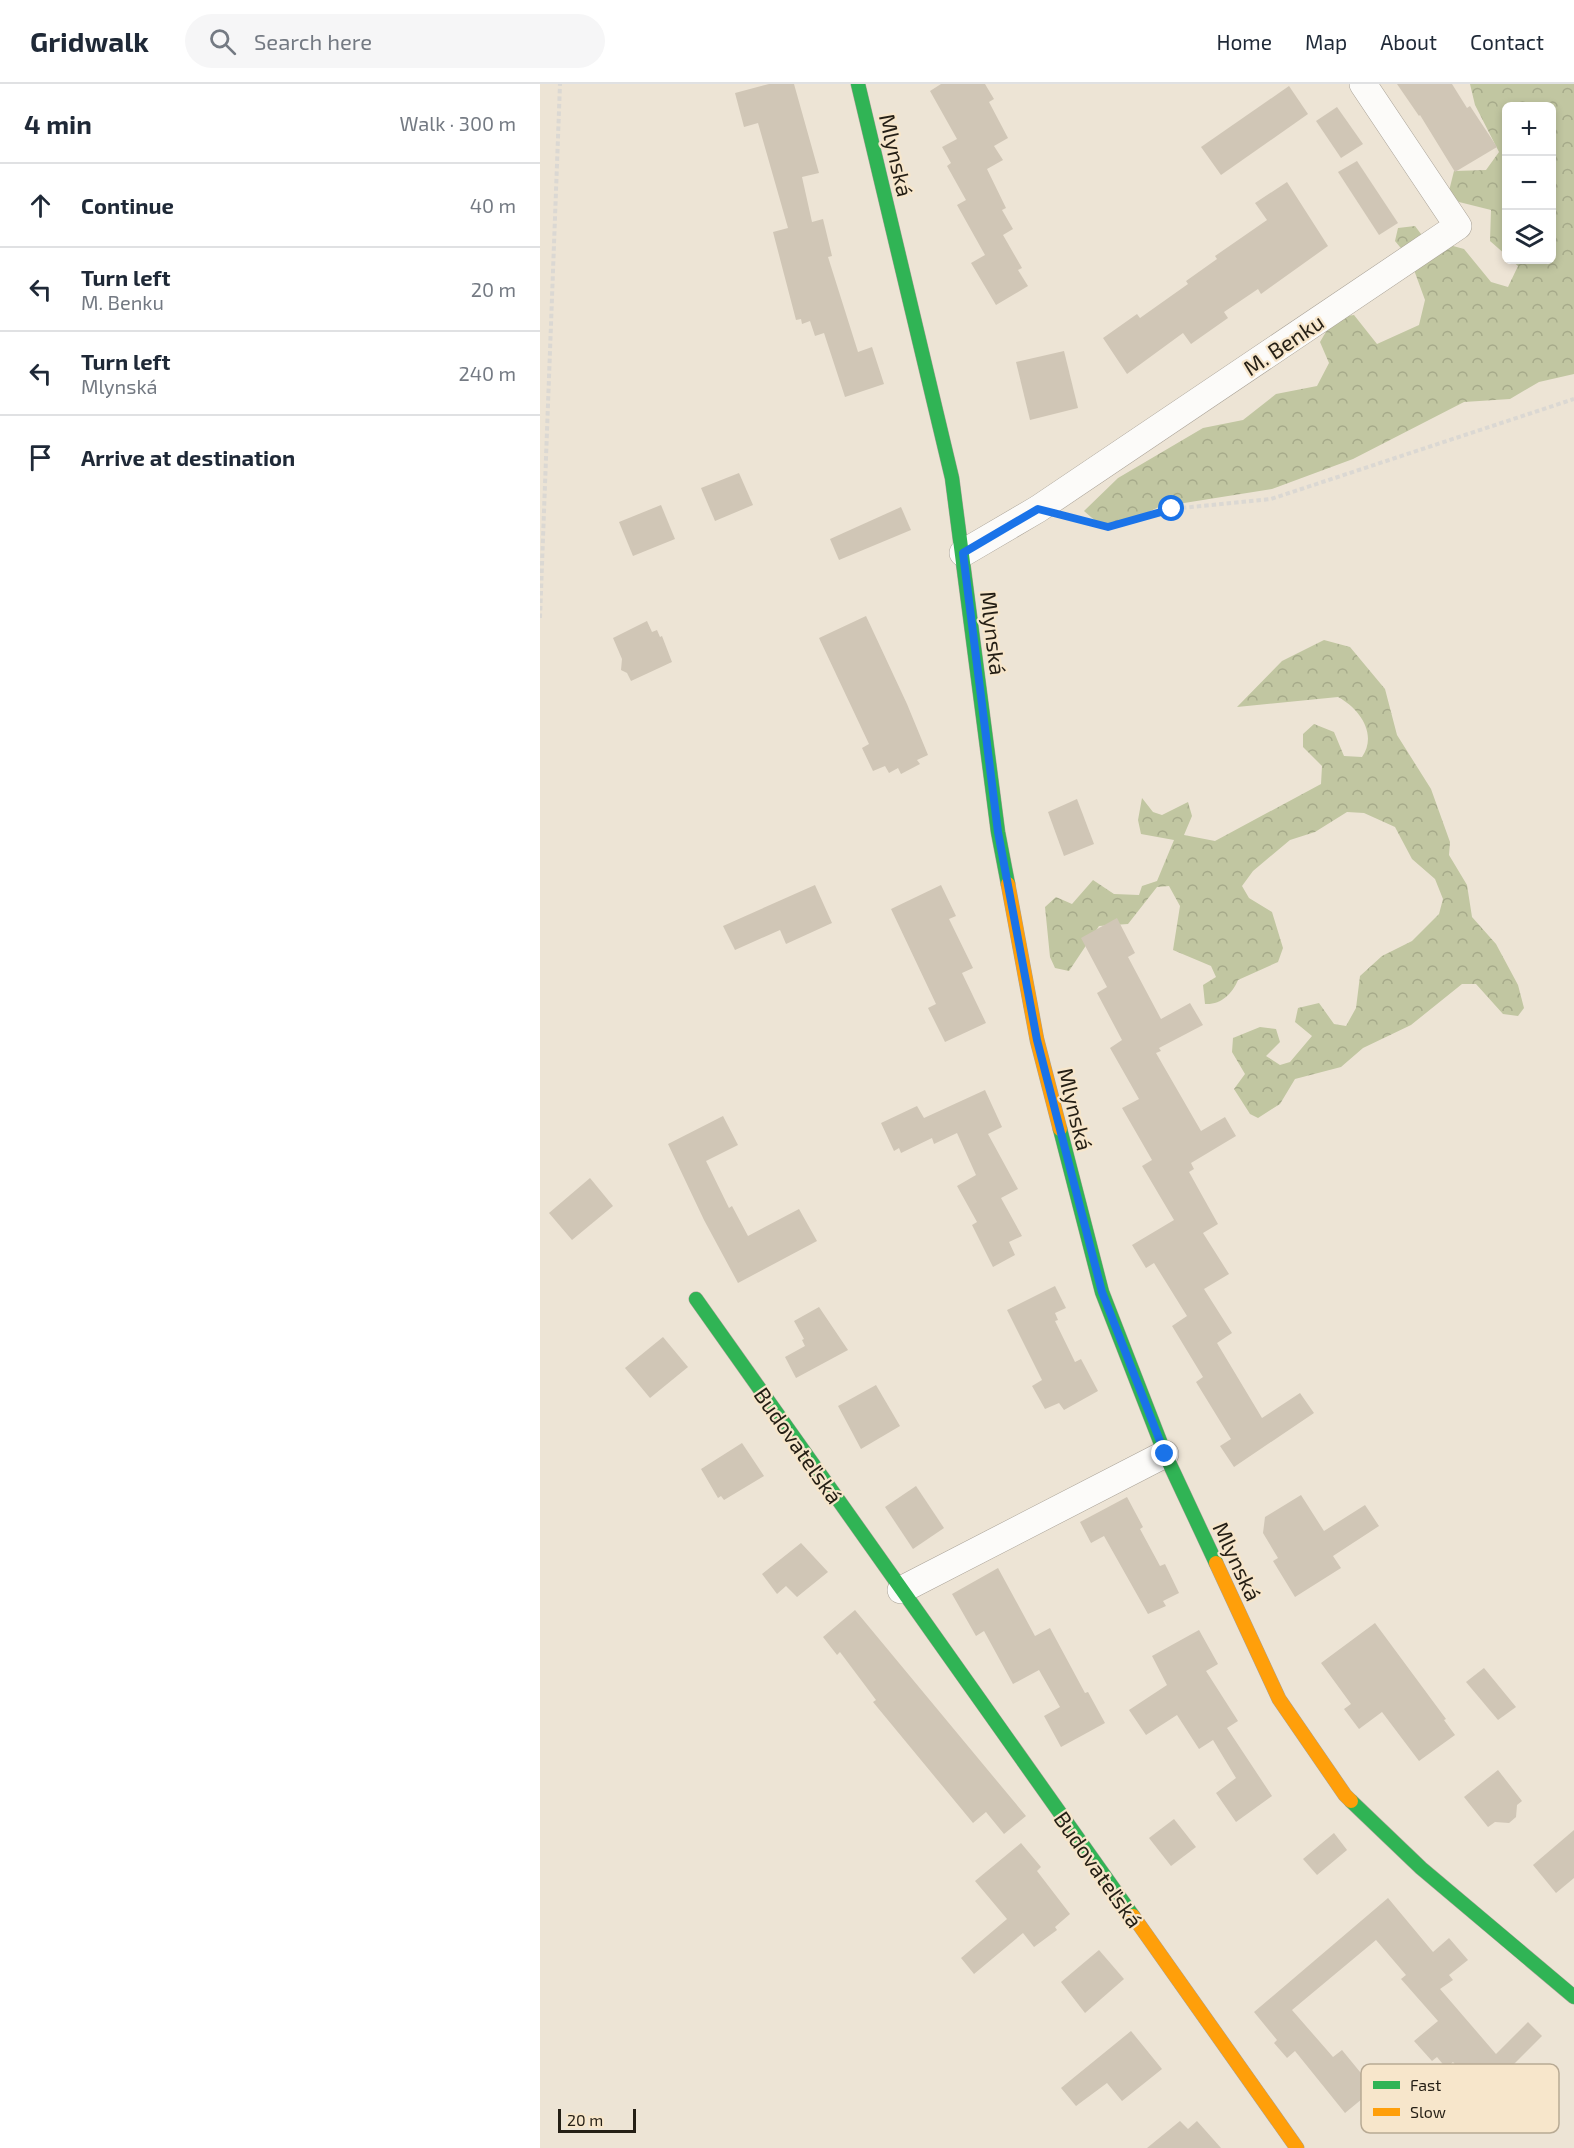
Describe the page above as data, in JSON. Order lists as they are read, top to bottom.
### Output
{
  "streets": {
    "street": ["Mlynská", "M. Benku", "Budovateľská"]
  },
  "crossings": [
    ["Mlynská", "M. Benku"]
  ],
  "legend": ["Fast", "Slow"],
  "scale_bar": "20 m",
  "page": {
    "header": "Gridwalk",
    "search": "Search here",
    "nav": [
      "Home",
      "Map",
      "About",
      "Contact"
    ],
    "heading": ["4 min", "Walk · 300 m"],
    "map_buttons": ["+", "−"],
    "list": [
      ["Continue", "40 m"],
      ["Turn left", "M. Benku", "20 m"],
      ["Turn left", "Mlynská", "240 m"],
      "Arrive at destination"
    ],
    "scale": "20 m"
  }
}
